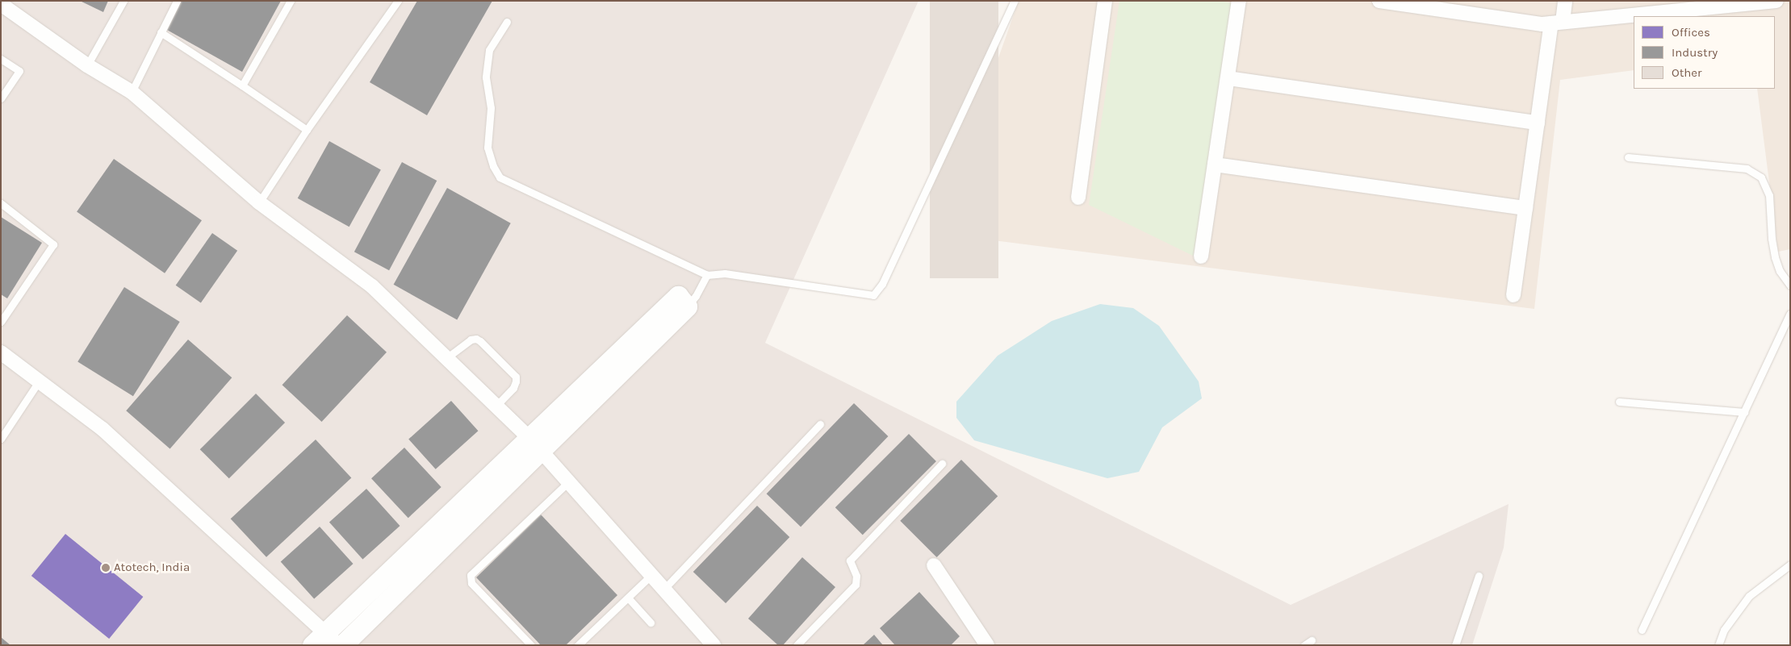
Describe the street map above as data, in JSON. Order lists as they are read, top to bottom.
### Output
{
  "places": ["Atotech, India"],
  "legend": ["Offices", "Industry", "Other"]
}
